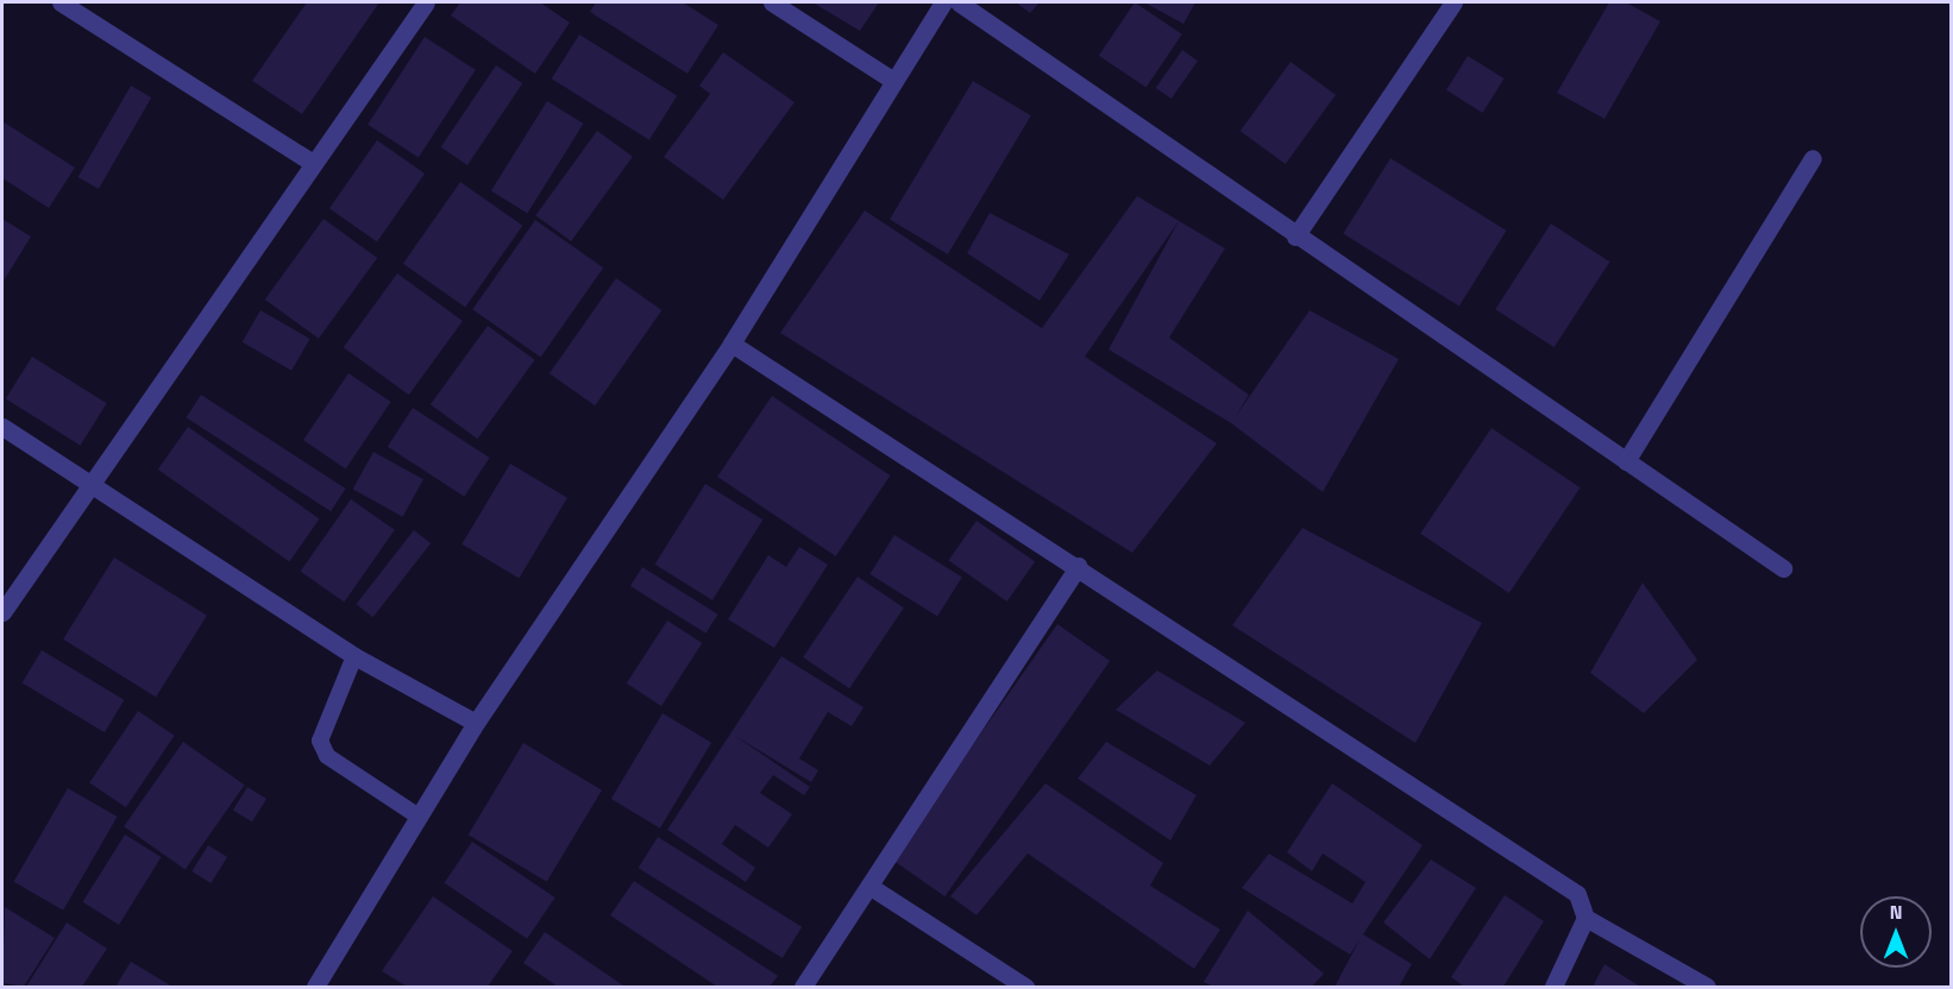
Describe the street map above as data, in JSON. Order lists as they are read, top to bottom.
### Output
{
  "north": "top"
}
